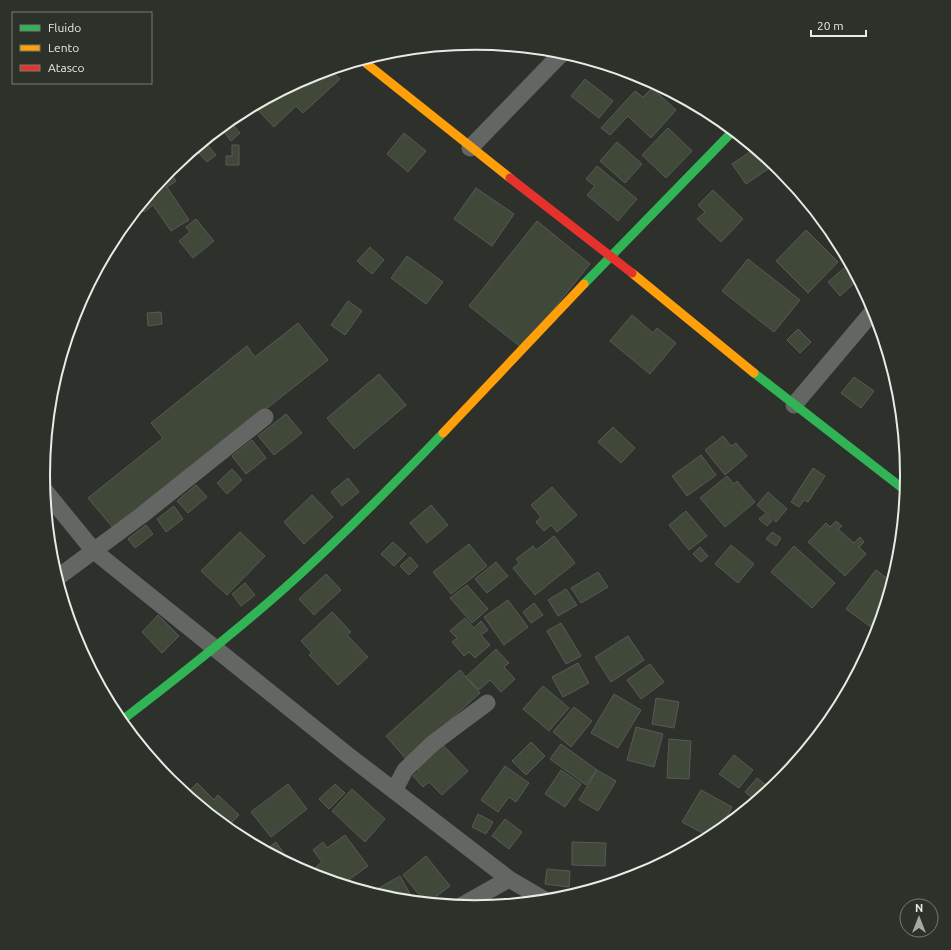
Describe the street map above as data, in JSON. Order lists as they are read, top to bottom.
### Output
{
  "legend": ["Fluido", "Lento", "Atasco"],
  "scale_bar": "20 m",
  "north": "top"
}
